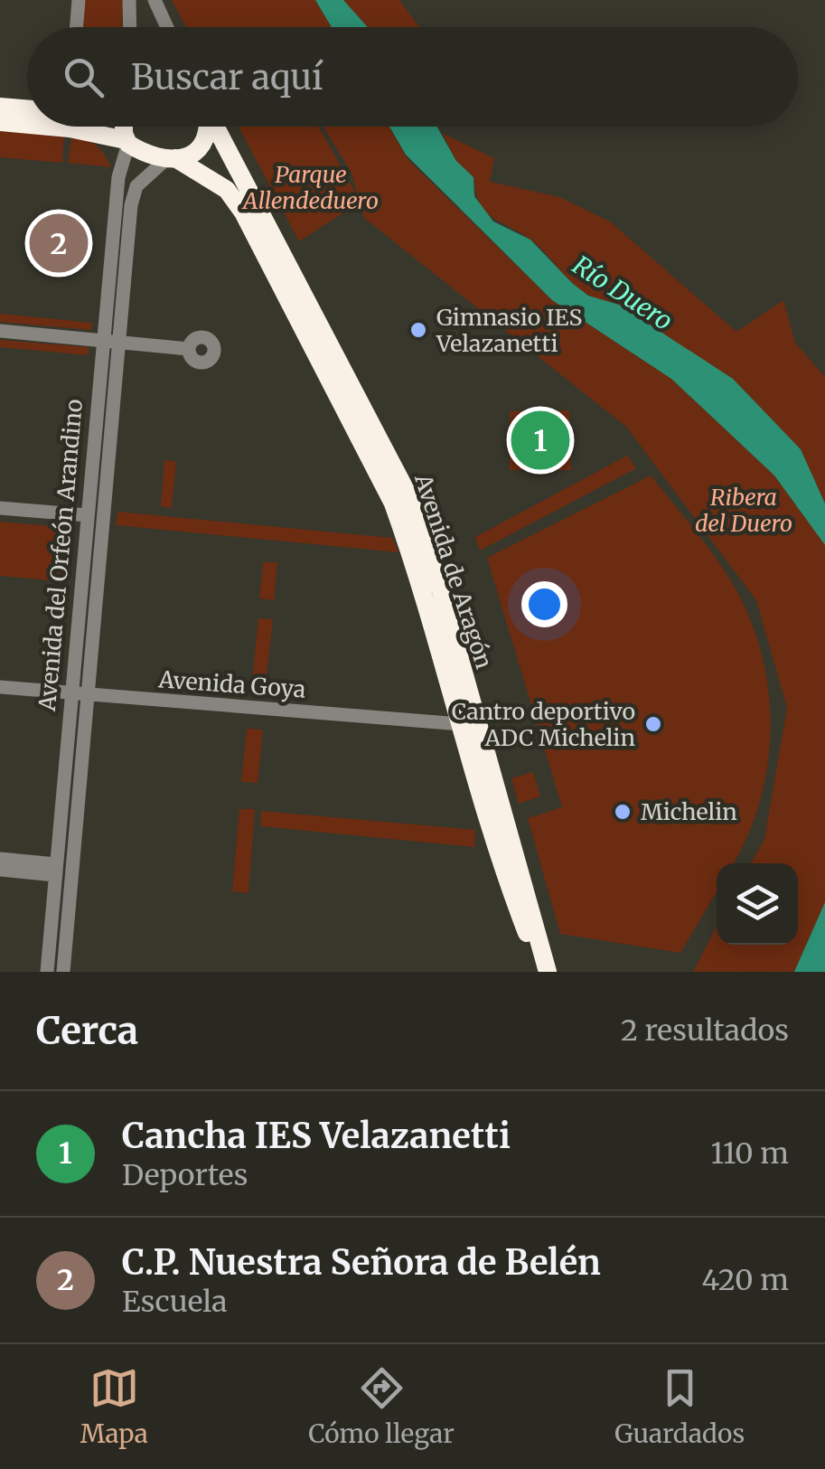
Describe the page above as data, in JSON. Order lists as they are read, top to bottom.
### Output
{
  "streets": {
    "highway": ["Avenida de Aragón"],
    "street": ["Avenida del Orfeón Arandino", "Avenida Goya"]
  },
  "crossings": [
    ["Avenida del Orfeón Arandino", "Avenida de Aragón"],
    ["Avenida del Orfeón Arandino", "Avenida Goya"],
    ["Avenida de Aragón", "Avenida Goya"]
  ],
  "water": ["Río Duero"],
  "parks": ["Parque Allendeduero", "Ribera del Duero"],
  "places": ["Gimnasio IES Velazanetti", "Cantro deportivo ADC Michelin", "Michelin"],
  "page": {
    "search": "Buscar aquí",
    "pins": ["2", "1"],
    "heading": ["Cerca", "2 resultados"],
    "list": [
      {
        "mark": "1",
        "name": "Cancha IES Velazanetti",
        "note": "Deportes",
        "value": "110 m"
      },
      {
        "mark": "2",
        "name": "C.P. Nuestra Señora de Belén",
        "note": "Escuela",
        "value": "420 m"
      }
    ],
    "nav": ["Mapa", "Cómo llegar", "Guardados"]
  }
}
